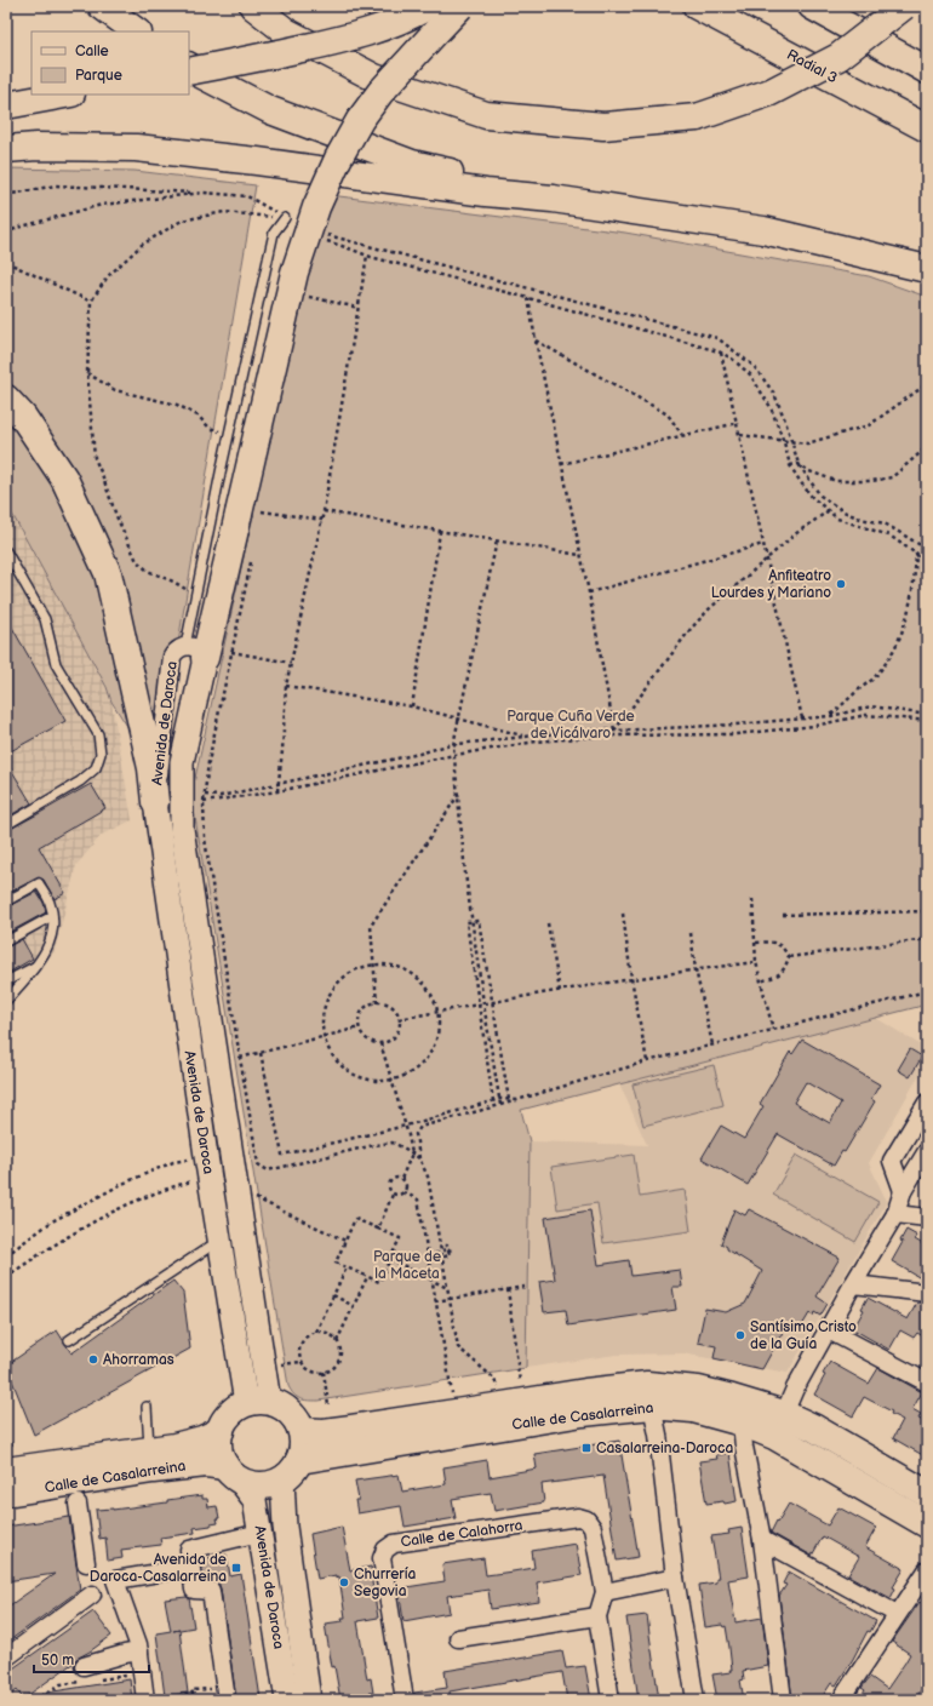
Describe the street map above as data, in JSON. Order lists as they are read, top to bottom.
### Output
{
  "streets": {
    "main road": ["Radial 3", "Avenida de Daroca", "Calle de Casalarreina"],
    "street": ["Calle de Calahorra"]
  },
  "crossings": [
    ["Avenida de Daroca", "Calle de Casalarreina"]
  ],
  "parks": ["Parque Cuña Verde de Vicálvaro", "Parque de la Maceta"],
  "places": {
    "other": [
      "Anfiteatro Lourdes y Mariano",
      "Santísimo Cristo de la Guía",
      "Ahorramas",
      "Churrería Segovia"
    ],
    "transit": ["Casalarreina-Daroca", "Avenida de Daroca-Casalarreina"]
  },
  "legend": ["Calle", "Parque"],
  "scale_bar": "50 m"
}
